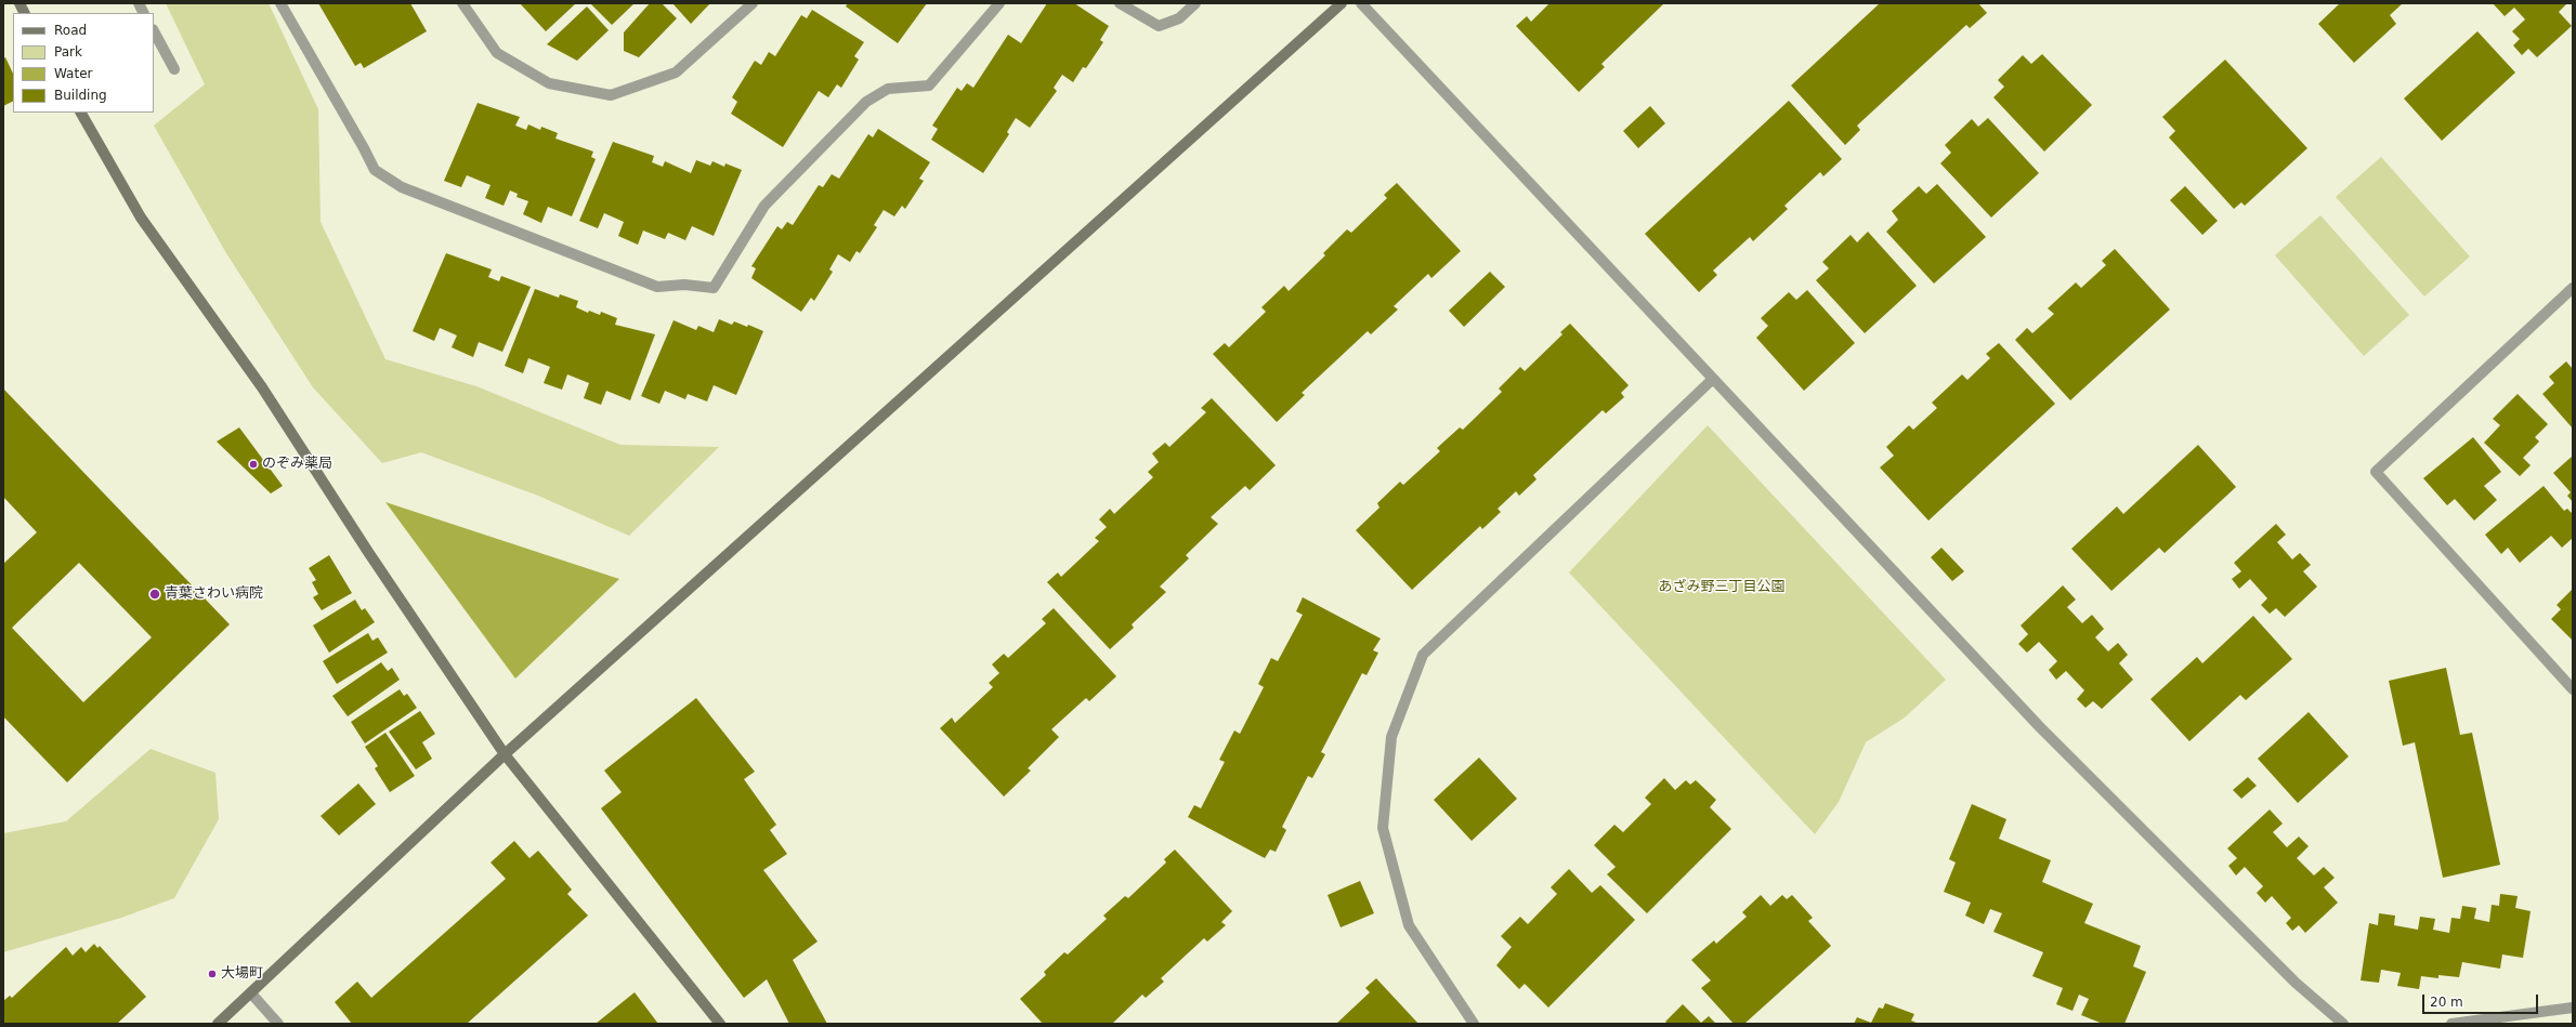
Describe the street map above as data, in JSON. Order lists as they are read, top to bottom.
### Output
{
  "parks": ["あざみ野三丁目公園"],
  "places": ["のぞみ薬局", "青葉さわい病院", "大場町"],
  "legend": [
    "Road",
    "Park",
    "Water",
    "Building"
  ],
  "scale_bar": "20 m"
}
